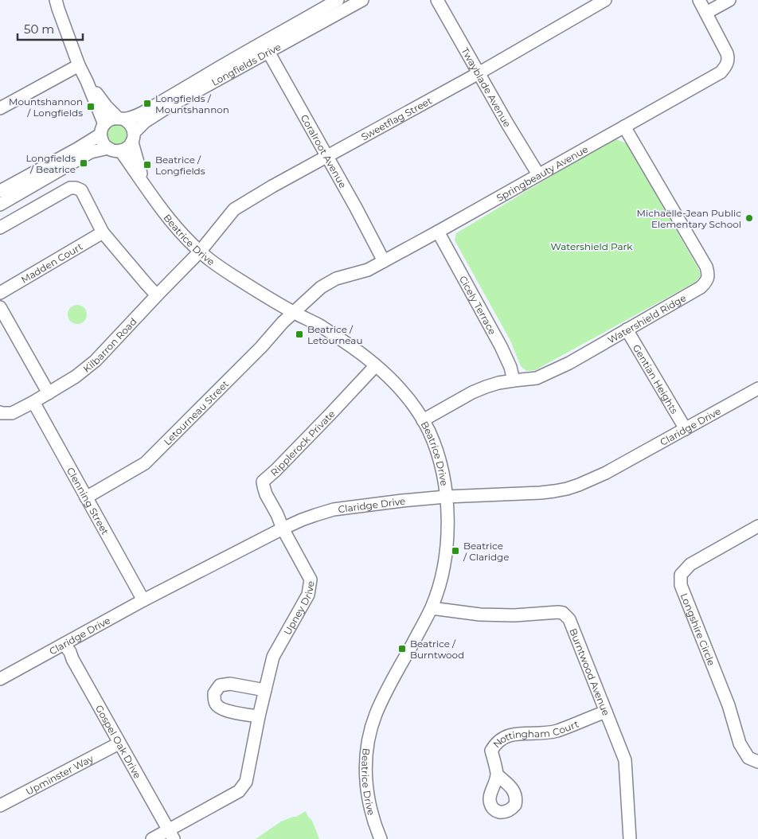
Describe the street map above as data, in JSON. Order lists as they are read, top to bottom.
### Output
{
  "streets": {
    "street": [
      "Longfields Drive",
      "Twayblade Avenue",
      "Sweetflag Street",
      "Coralroot Avenue",
      "Springbeauty Avenue",
      "Beatrice Drive",
      "Madden Court",
      "Cicely Terrace",
      "Watershield Ridge",
      "Kilbarron Road",
      "Gentian Heights",
      "Letourneau Street",
      "Claridge Drive",
      "Ripplerock Private",
      "Clenning Street",
      "Upney Drive",
      "Longshire Circle",
      "Burntwood Avenue",
      "Nottingham Court",
      "Gospel Oak Drive",
      "Upminster Way"
    ]
  },
  "crossings": [
    ["Longfields Drive", "Coralroot Avenue"],
    ["Longfields Drive", "Beatrice Drive"],
    ["Twayblade Avenue", "Sweetflag Street"],
    ["Twayblade Avenue", "Springbeauty Avenue"],
    ["Sweetflag Street", "Coralroot Avenue"],
    ["Sweetflag Street", "Beatrice Drive"],
    ["Sweetflag Street", "Kilbarron Road"],
    ["Coralroot Avenue", "Springbeauty Avenue"],
    ["Springbeauty Avenue", "Beatrice Drive"],
    ["Springbeauty Avenue", "Cicely Terrace"],
    ["Springbeauty Avenue", "Watershield Ridge"],
    ["Springbeauty Avenue", "Letourneau Street"],
    ["Beatrice Drive", "Watershield Ridge"],
    ["Beatrice Drive", "Kilbarron Road"],
    ["Beatrice Drive", "Letourneau Street"],
    ["Beatrice Drive", "Claridge Drive"],
    ["Beatrice Drive", "Ripplerock Private"],
    ["Beatrice Drive", "Burntwood Avenue"],
    ["Cicely Terrace", "Watershield Ridge"],
    ["Watershield Ridge", "Gentian Heights"],
    ["Kilbarron Road", "Clenning Street"],
    ["Gentian Heights", "Claridge Drive"],
    ["Letourneau Street", "Clenning Street"],
    ["Claridge Drive", "Ripplerock Private"],
    ["Claridge Drive", "Clenning Street"],
    ["Claridge Drive", "Upney Drive"],
    ["Claridge Drive", "Gospel Oak Drive"],
    ["Ripplerock Private", "Upney Drive"],
    ["Upney Drive", "Gospel Oak Drive"],
    ["Burntwood Avenue", "Nottingham Court"],
    ["Gospel Oak Drive", "Upminster Way"]
  ],
  "parks": ["Watershield Park"],
  "places": {
    "transit": [
      "Longfields / Mountshannon",
      "Mountshannon / Longfields",
      "Longfields / Beatrice",
      "Beatrice / Longfields",
      "Beatrice / Letourneau",
      "Beatrice / Claridge",
      "Beatrice / Burntwood"
    ],
    "other": ["Michaëlle-Jean Public Elementary School"]
  },
  "scale_bar": "50 m"
}
